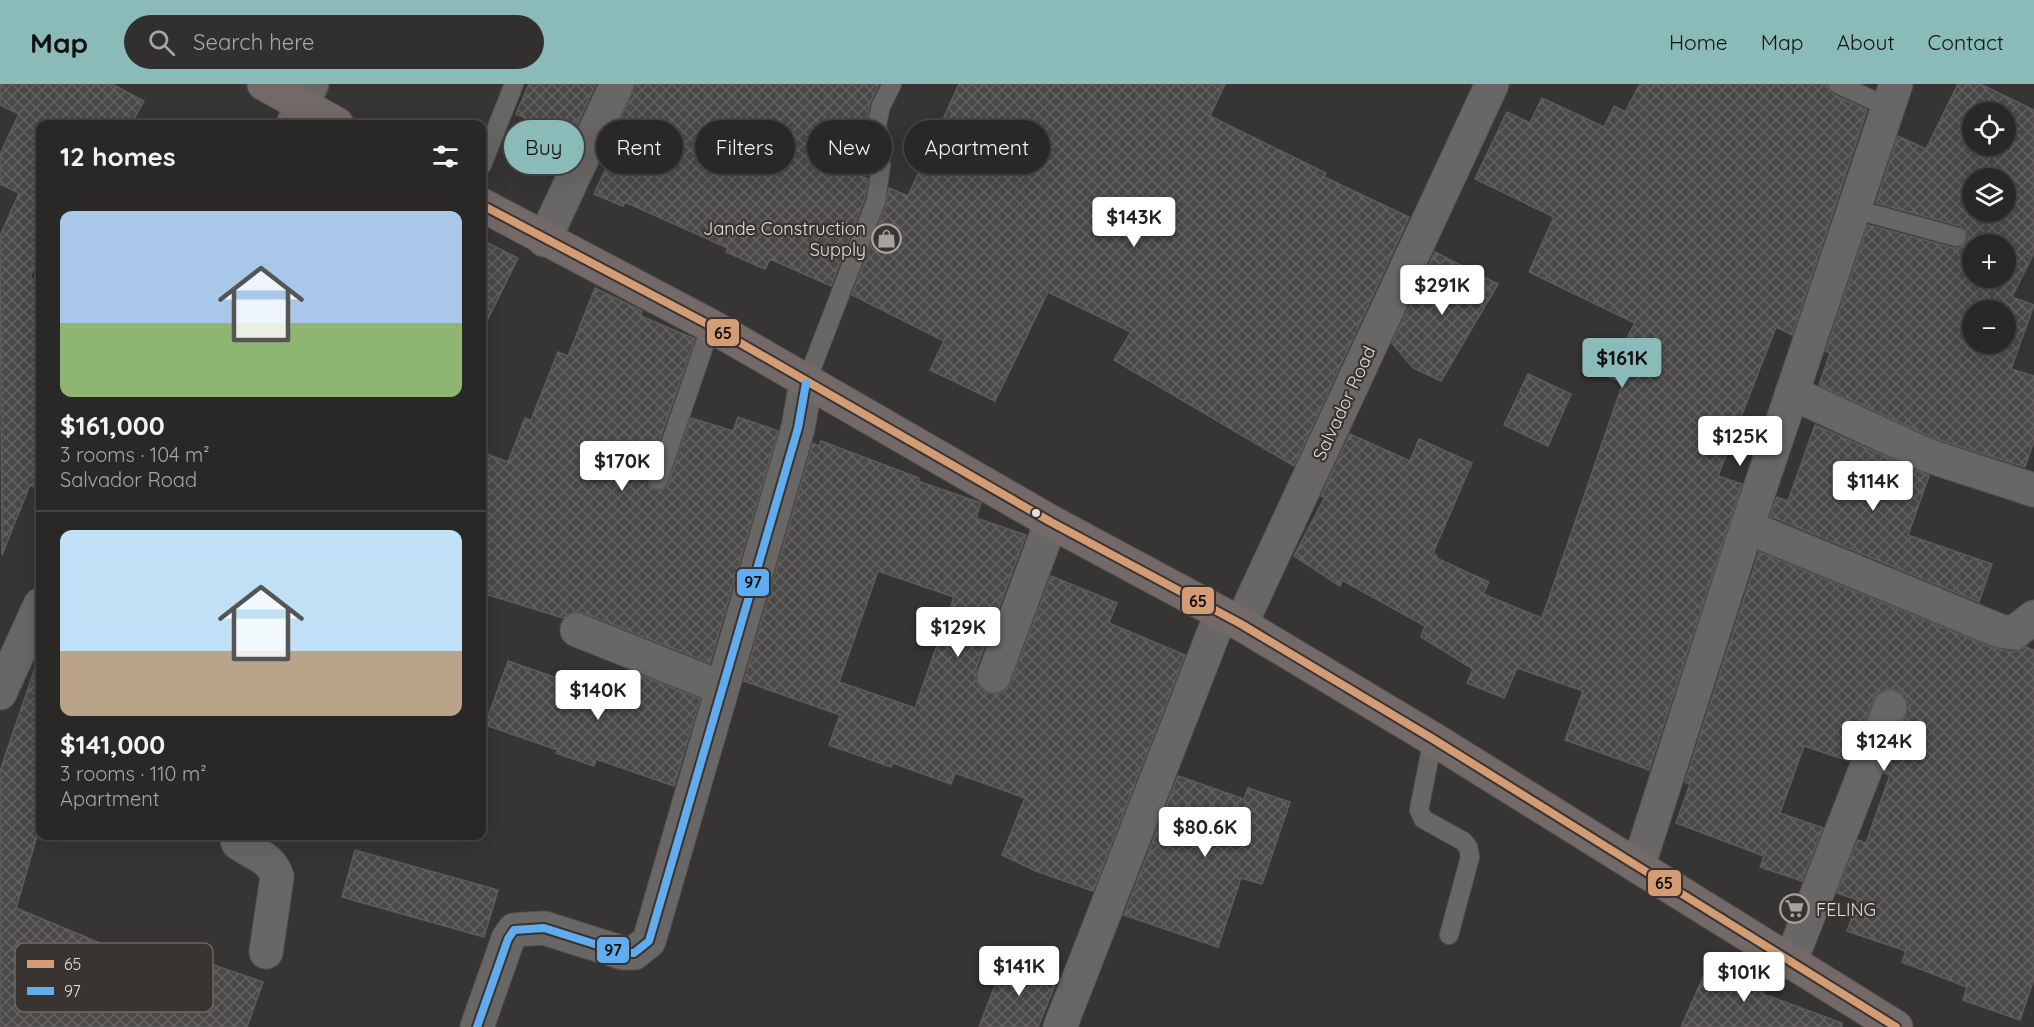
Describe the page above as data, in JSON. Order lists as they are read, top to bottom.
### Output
{
  "streets": {
    "street": ["Salvador Road"]
  },
  "places": {
    "shop": ["Jande Construction Supply"],
    "supermarket": ["FELING"]
  },
  "lines": ["transit line 65", "transit line 97"],
  "legend": ["65", "97"],
  "page": {
    "header": "Map",
    "search": "Search here",
    "nav": [
      "Home",
      "Map",
      "About",
      "Contact"
    ],
    "map_buttons": ["+", "−"],
    "chip": [
      "Buy",
      "Rent",
      "Filters",
      "New",
      "Apartment"
    ],
    "heading": "12 homes",
    "list": [
      {
        "name": "$161,000",
        "note": "3 rooms · 104 m² · Salvador Road"
      },
      {
        "name": "$141,000",
        "note": "3 rooms · 110 m² · Apartment"
      }
    ],
    "price": [
      "$143K",
      "$291K",
      "$161K",
      "$125K",
      "$170K",
      "$114K",
      "$129K",
      "$140K",
      "$124K",
      "$80.6K",
      "$141K",
      "$101K"
    ]
  }
}
